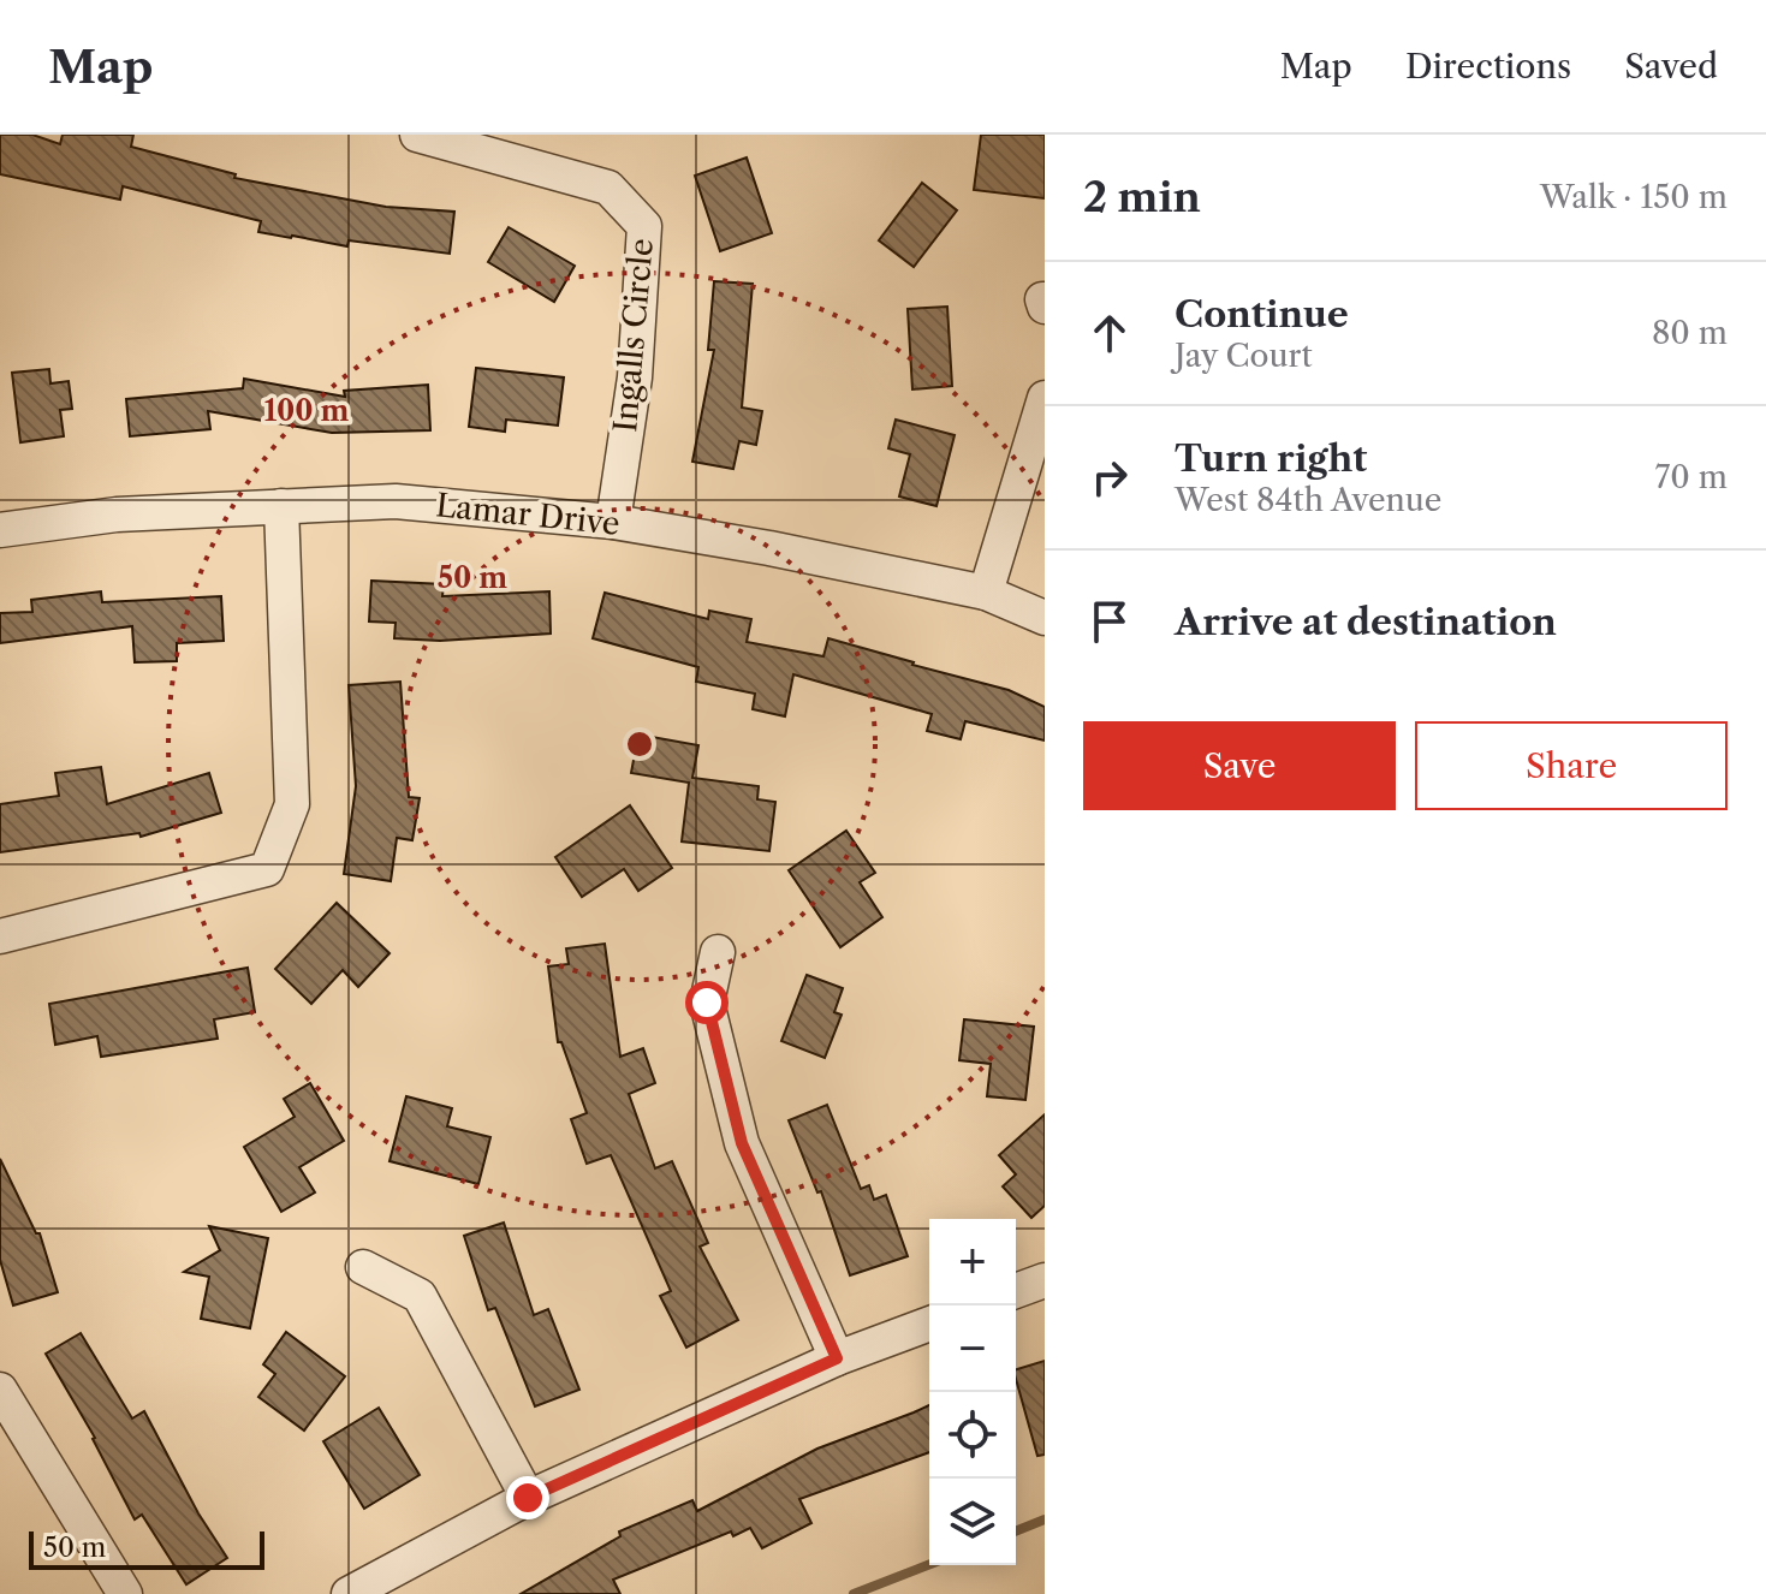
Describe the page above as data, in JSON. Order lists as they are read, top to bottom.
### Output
{
  "streets": {
    "street": ["Ingalls Circle", "Lamar Drive"]
  },
  "crossings": [
    ["Ingalls Circle", "Lamar Drive"]
  ],
  "scale_bar": "50 m",
  "page": {
    "header": "Map",
    "nav": ["Map", "Directions", "Saved"],
    "heading": ["2 min", "Walk · 150 m"],
    "list": [
      ["Continue", "Jay Court", "80 m"],
      ["Turn right", "West 84th Avenue", "70 m"],
      "Arrive at destination"
    ],
    "buttons": ["Save", "Share"],
    "map_buttons": ["+", "−"],
    "scale": "50 m"
  },
  "rings": ["100 m", "50 m"]
}
